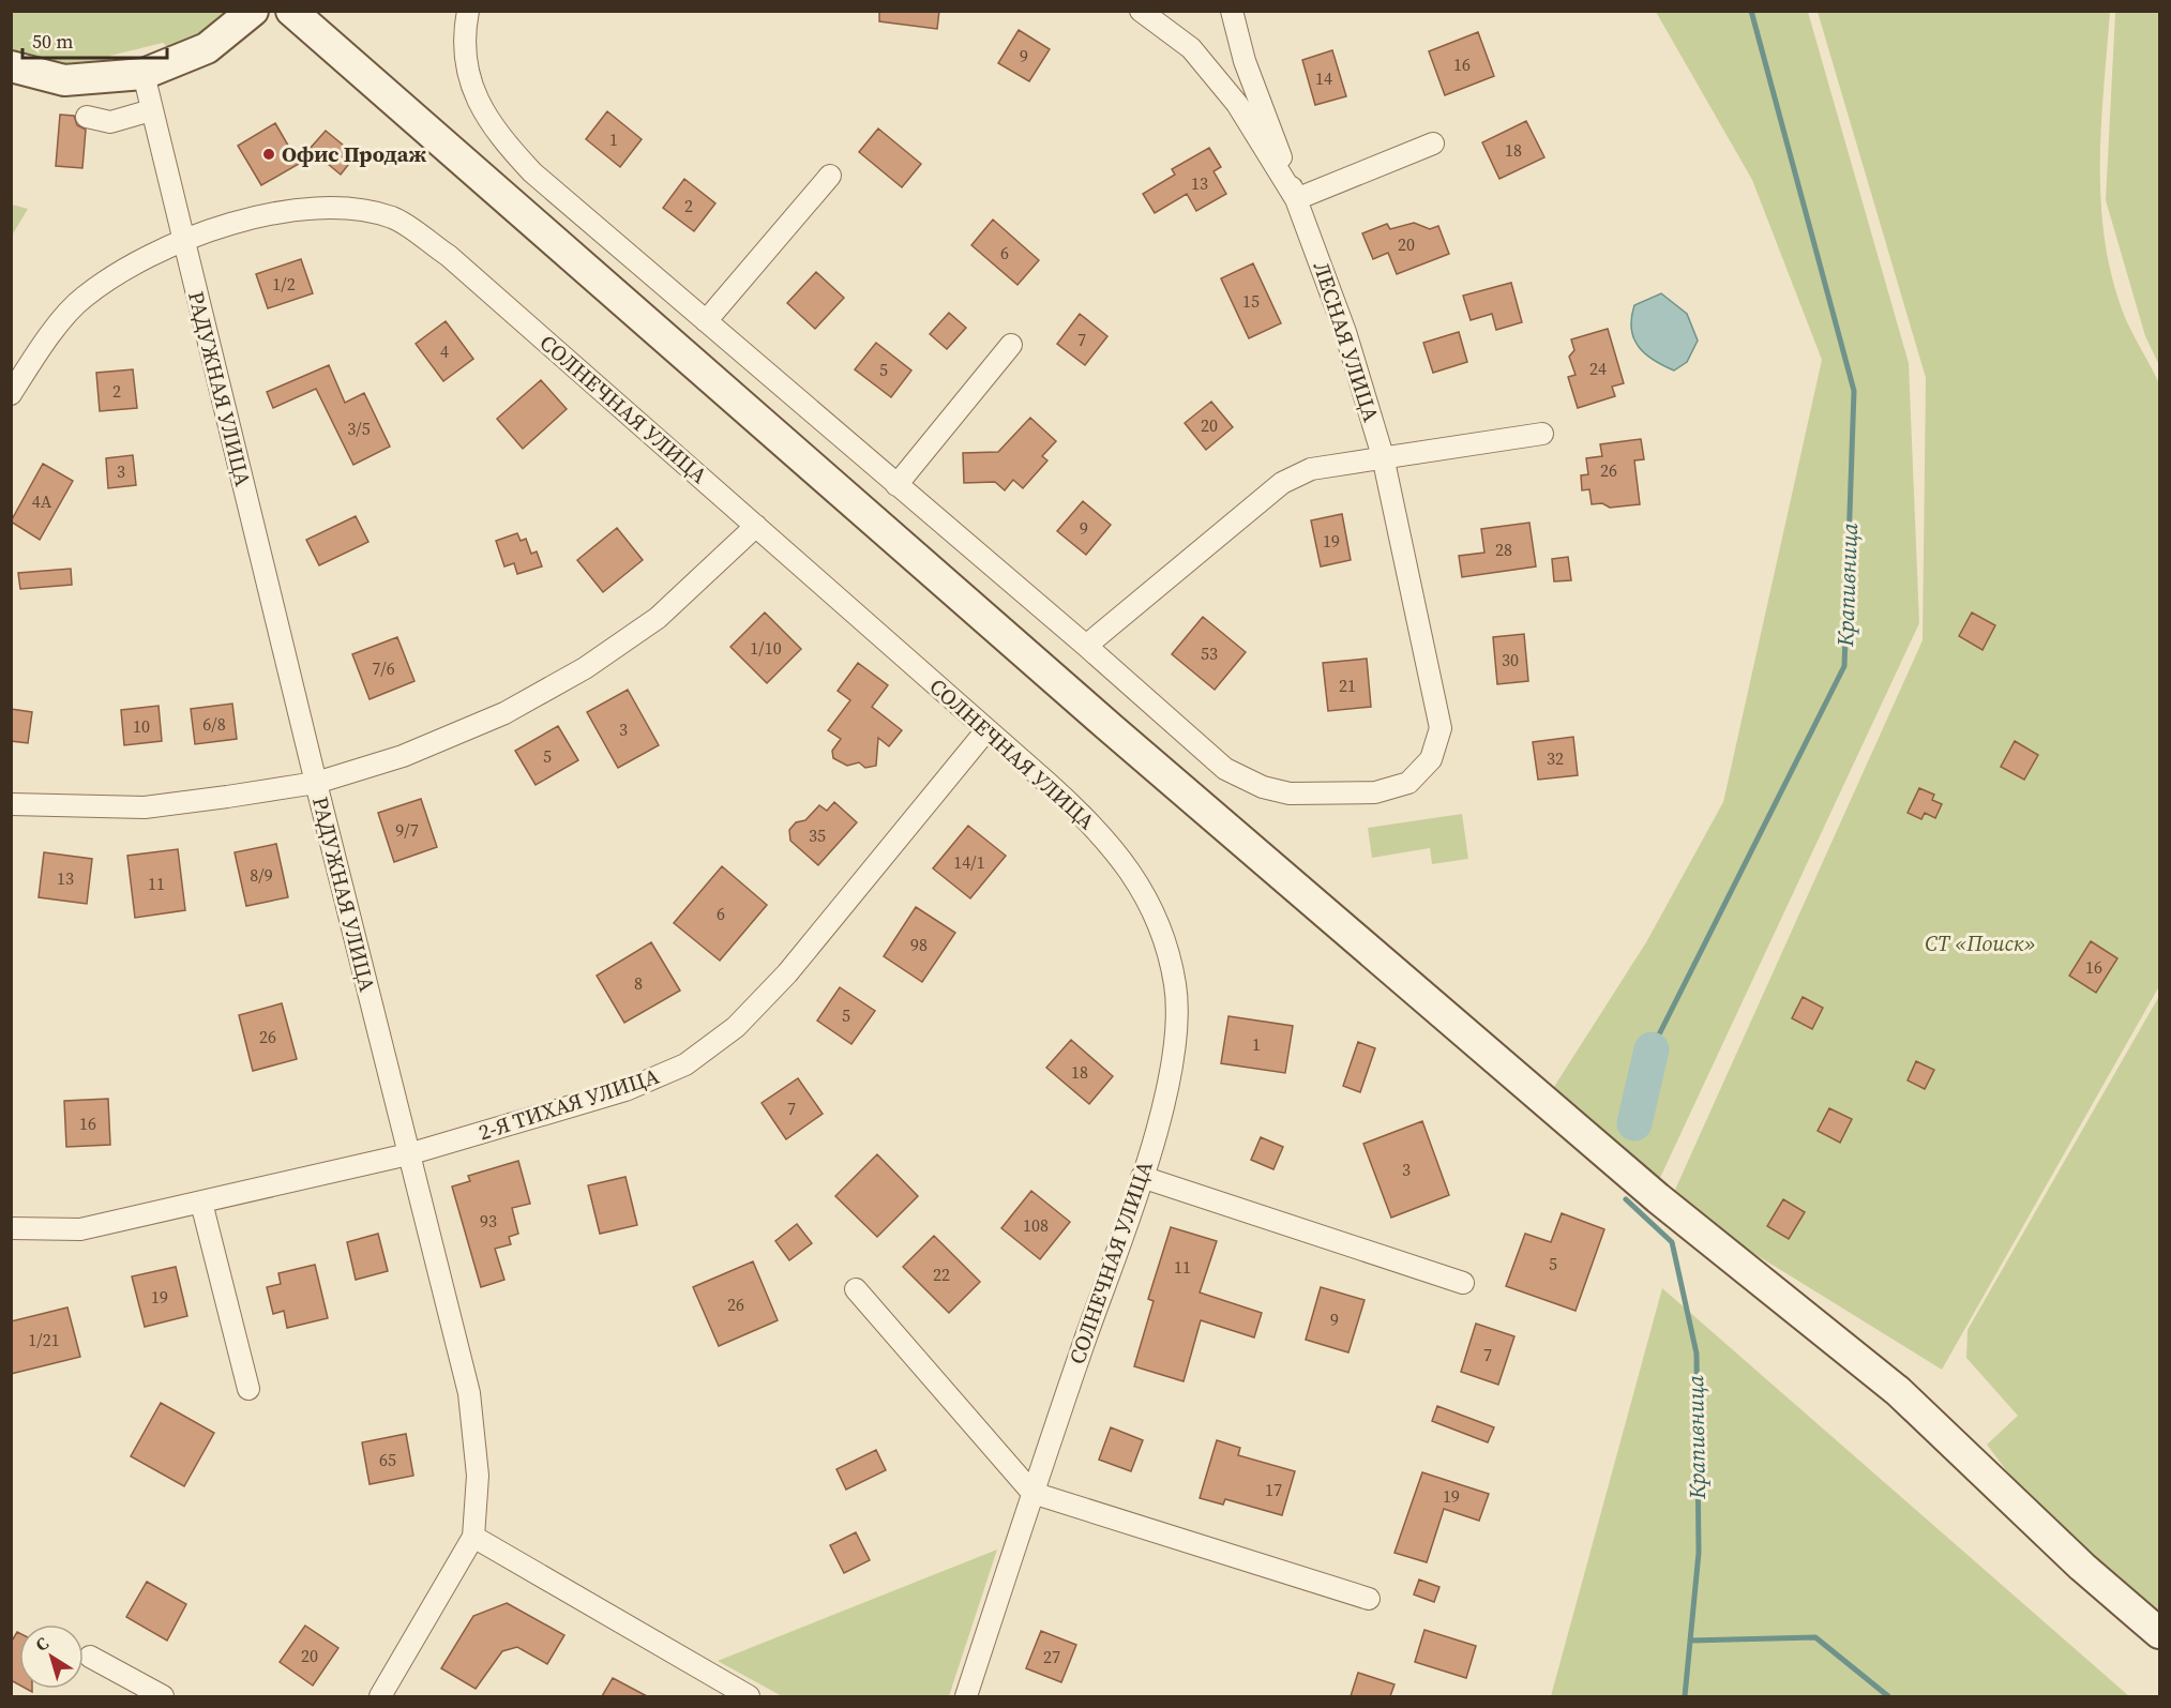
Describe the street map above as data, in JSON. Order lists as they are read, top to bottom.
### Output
{
  "streets": {
    "street": [
      "ЛЕСНАЯ УЛИЦА",
      "РАДУЖНАЯ УЛИЦА",
      "СОЛНЕЧНАЯ УЛИЦА",
      "2-Я ТИХАЯ УЛИЦА"
    ]
  },
  "crossings": [
    ["РАДУЖНАЯ УЛИЦА", "СОЛНЕЧНАЯ УЛИЦА"],
    ["РАДУЖНАЯ УЛИЦА", "2-Я ТИХАЯ УЛИЦА"],
    ["СОЛНЕЧНАЯ УЛИЦА", "2-Я ТИХАЯ УЛИЦА"]
  ],
  "water": ["Крапивница"],
  "parks": ["СТ «Поиск»"],
  "places": ["Офис Продаж"],
  "house_numbers": [
    "9",
    "16",
    "14",
    "1",
    "18",
    "13",
    "2",
    "20",
    "6",
    "1/2",
    "15",
    "7",
    "4",
    "24",
    "5",
    "2",
    "20",
    "3/5",
    "26",
    "3",
    "4А",
    "9",
    "19",
    "28",
    "1/10",
    "53",
    "30",
    "7/6",
    "21",
    "6/8",
    "10",
    "3",
    "5",
    "32",
    "9/7",
    "35",
    "14/1",
    "8/9",
    "13",
    "11",
    "6",
    "98",
    "16",
    "8",
    "5",
    "26",
    "1",
    "18",
    "7",
    "16",
    "3",
    "93",
    "108",
    "5",
    "11",
    "22",
    "19",
    "26",
    "9",
    "1/21",
    "7",
    "65",
    "17",
    "19",
    "20",
    "27"
  ],
  "scale_bar": "50 m",
  "north": "top left"
}
